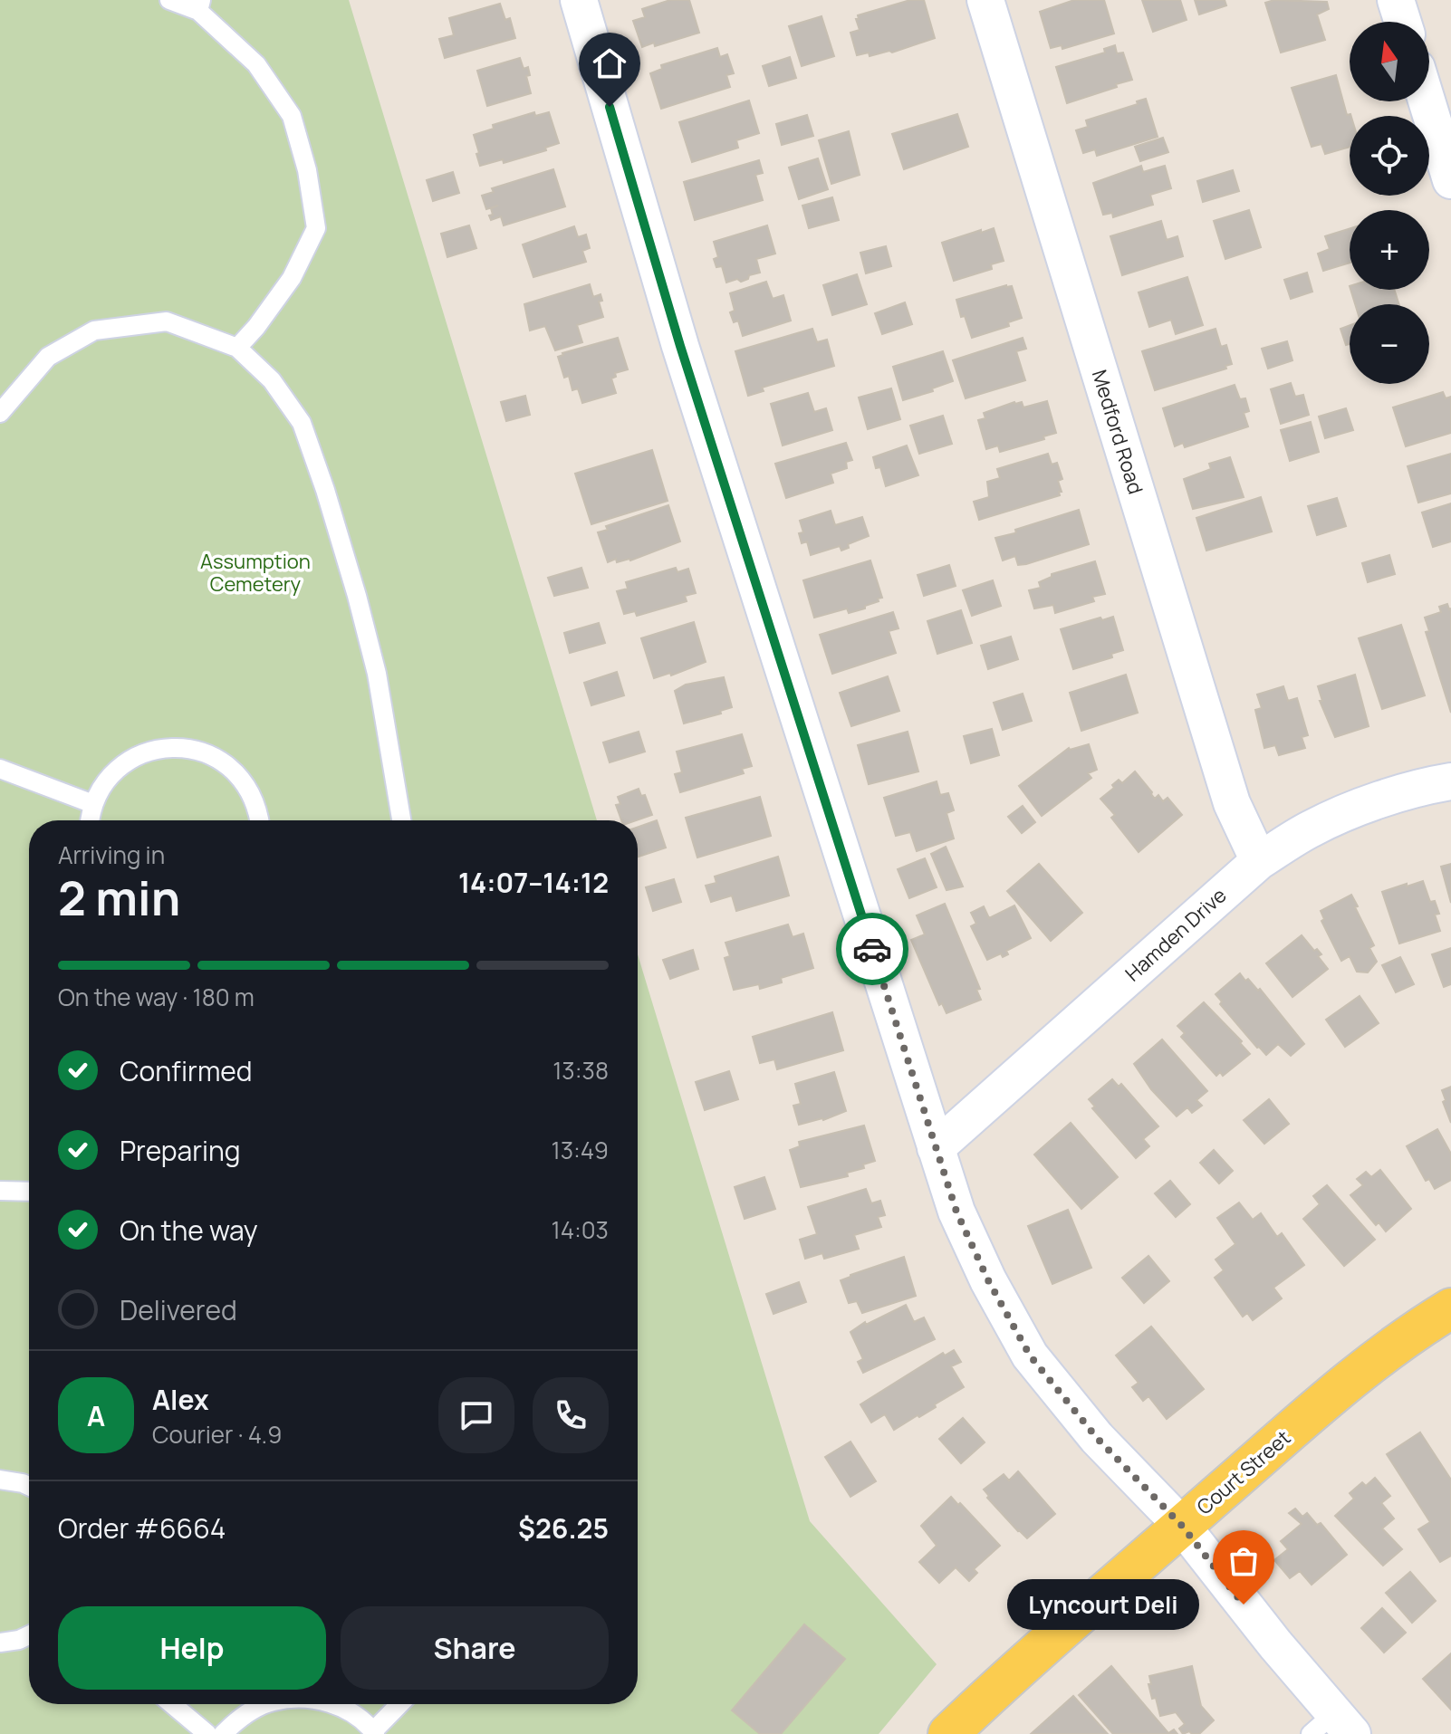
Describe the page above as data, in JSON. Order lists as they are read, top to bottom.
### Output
{
  "streets": {
    "main road": ["Court Street"],
    "street": ["Medford Road", "Hamden Drive"]
  },
  "crossings": [
    ["Medford Road", "Hamden Drive"]
  ],
  "parks": ["Assumption Cemetery"],
  "places": ["Lyncourt Deli"],
  "north": "top",
  "page": {
    "map_buttons": ["+", "−"],
    "heading": ["2 min", "Arriving in", "14:07–14:12"],
    "panel": [
      "Alex",
      "Courier · 4.9",
      "Order #6664",
      "$26.25"
    ],
    "bar": "On the way · 180 m",
    "list": [
      ["Confirmed", "13:38"],
      ["Preparing", "13:49"],
      ["On the way", "14:03"],
      "Delivered"
    ],
    "round": "A",
    "bubble": "Lyncourt Deli",
    "buttons": ["Help", "Share"]
  }
}
